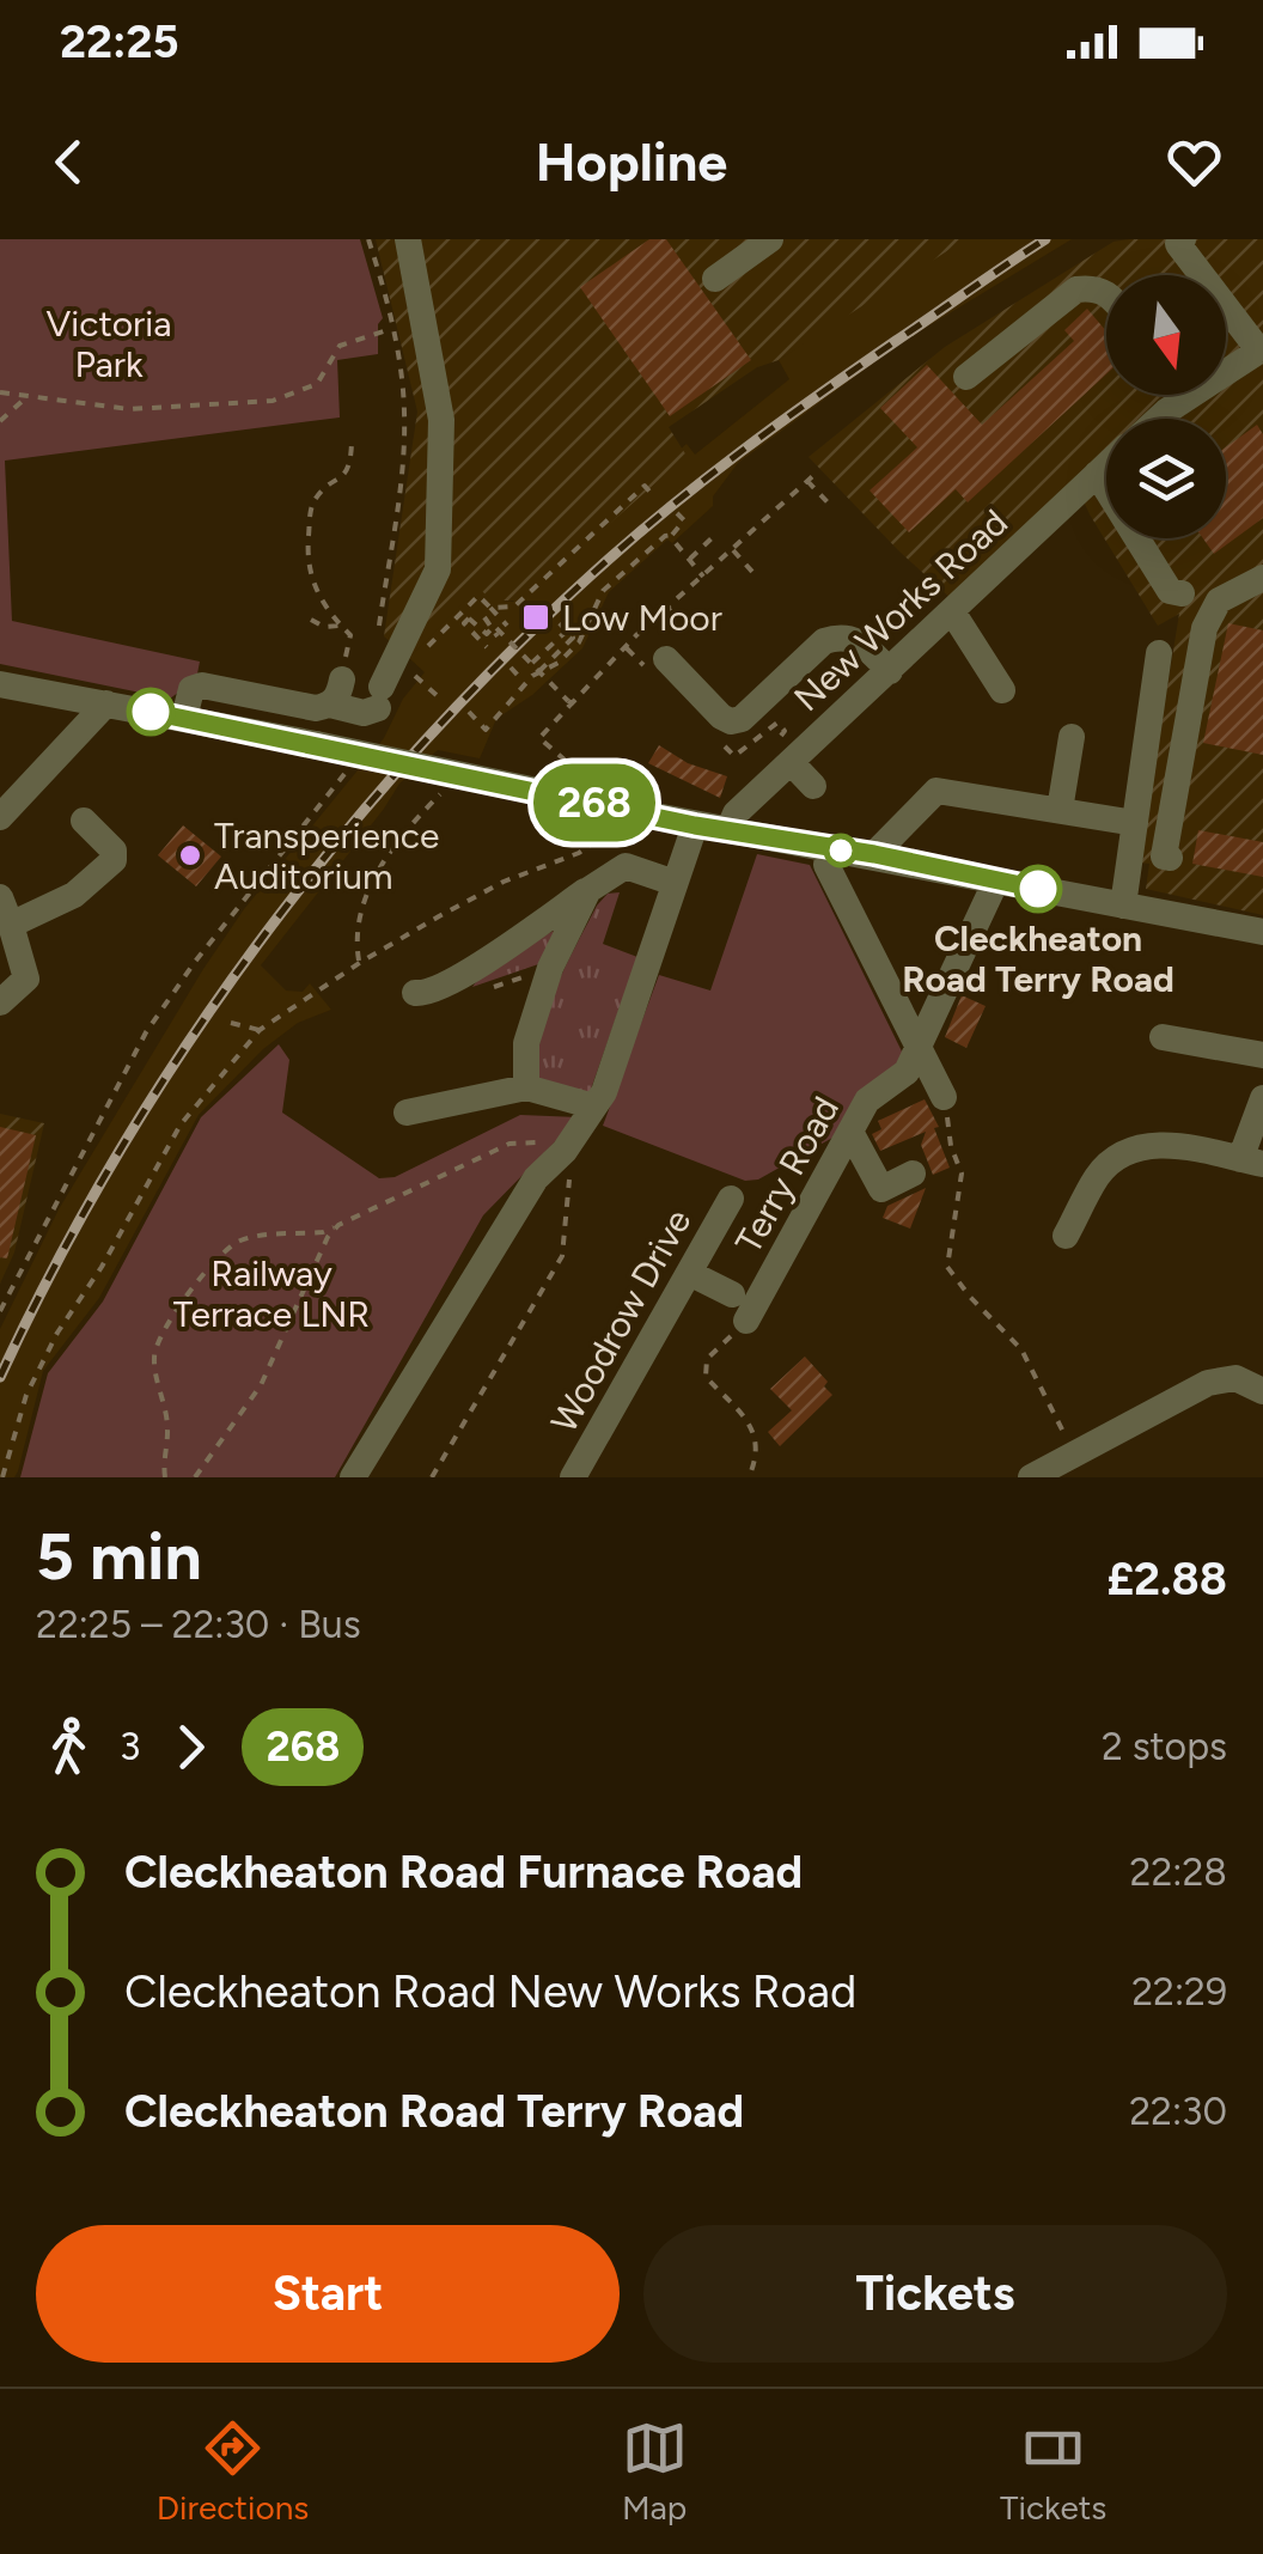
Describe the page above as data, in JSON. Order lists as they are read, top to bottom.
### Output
{
  "streets": {
    "street": ["New Works Road", "Terry Road", "Woodrow Drive"]
  },
  "parks": ["Victoria Park", "Railway Terrace LNR"],
  "places": {
    "transit": ["Low Moor"],
    "other": ["Transperience Auditorium", "Cleckheaton Road Terry Road"]
  },
  "lines": ["bus line 268"],
  "north": "bottom",
  "page": {
    "status": "22:25",
    "header": "Hopline",
    "on_map": "268",
    "heading": ["5 min", "22:25 – 22:30 · Bus", "£2.88"],
    "legs": ["3", "268", "2 stops"],
    "list": [
      {
        "name": "Cleckheaton Road Furnace Road",
        "value": "22:28"
      },
      {
        "name": "Cleckheaton Road New Works Road",
        "value": "22:29"
      },
      {
        "name": "Cleckheaton Road Terry Road",
        "value": "22:30"
      }
    ],
    "buttons": ["Start", "Tickets"],
    "tabs": ["Directions", "Map", "Tickets"]
  }
}
